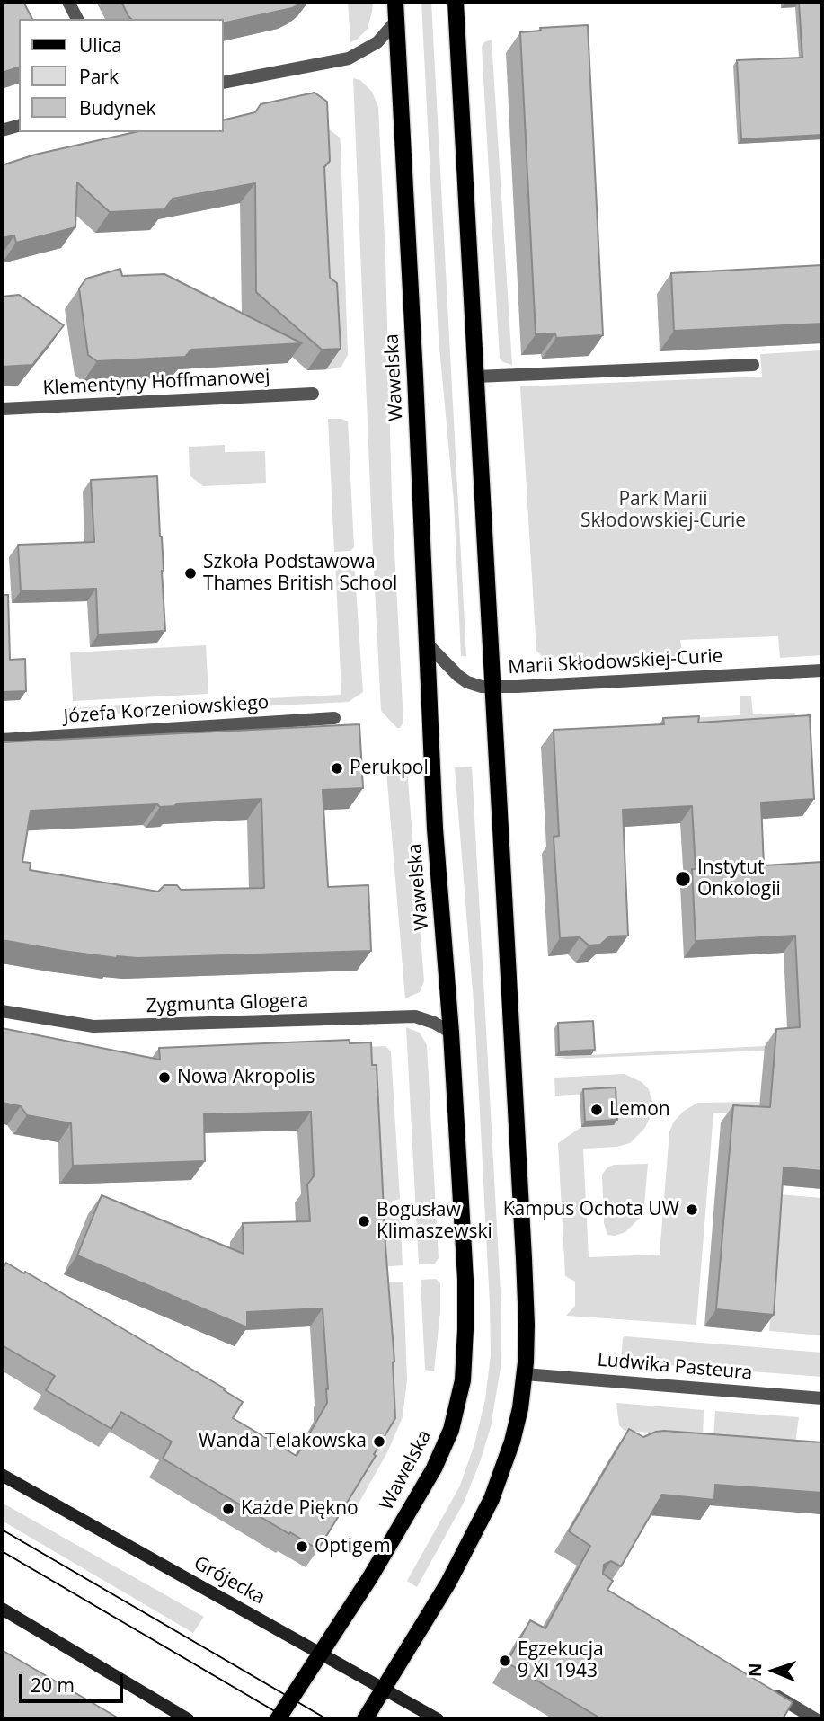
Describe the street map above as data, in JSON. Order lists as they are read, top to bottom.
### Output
{
  "streets": {
    "main road": ["Wawelska", "Grójecka"],
    "street": [
      "Klementyny Hoffmanowej",
      "Marii Skłodowskiej-Curie",
      "Józefa Korzeniowskiego",
      "Zygmunta Glogera",
      "Ludwika Pasteura"
    ]
  },
  "crossings": [
    ["Wawelska", "Marii Skłodowskiej-Curie"],
    ["Wawelska", "Zygmunta Glogera"],
    ["Wawelska", "Grójecka"]
  ],
  "parks": ["Park Marii Skłodowskiej-Curie"],
  "places": [
    "Szkoła Podstawowa Thames British School",
    "Perukpol",
    "Instytut Onkologii",
    "Nowa Akropolis",
    "Lemon",
    "Kampus Ochota UW",
    "Bogusław Klimaszewski",
    "Wanda Telakowska",
    "Każde Piękno",
    "Optigem",
    "Egzekucja 9 XI 1943"
  ],
  "legend": ["Ulica", "Park", "Budynek"],
  "scale_bar": "20 m",
  "north": "left"
}
